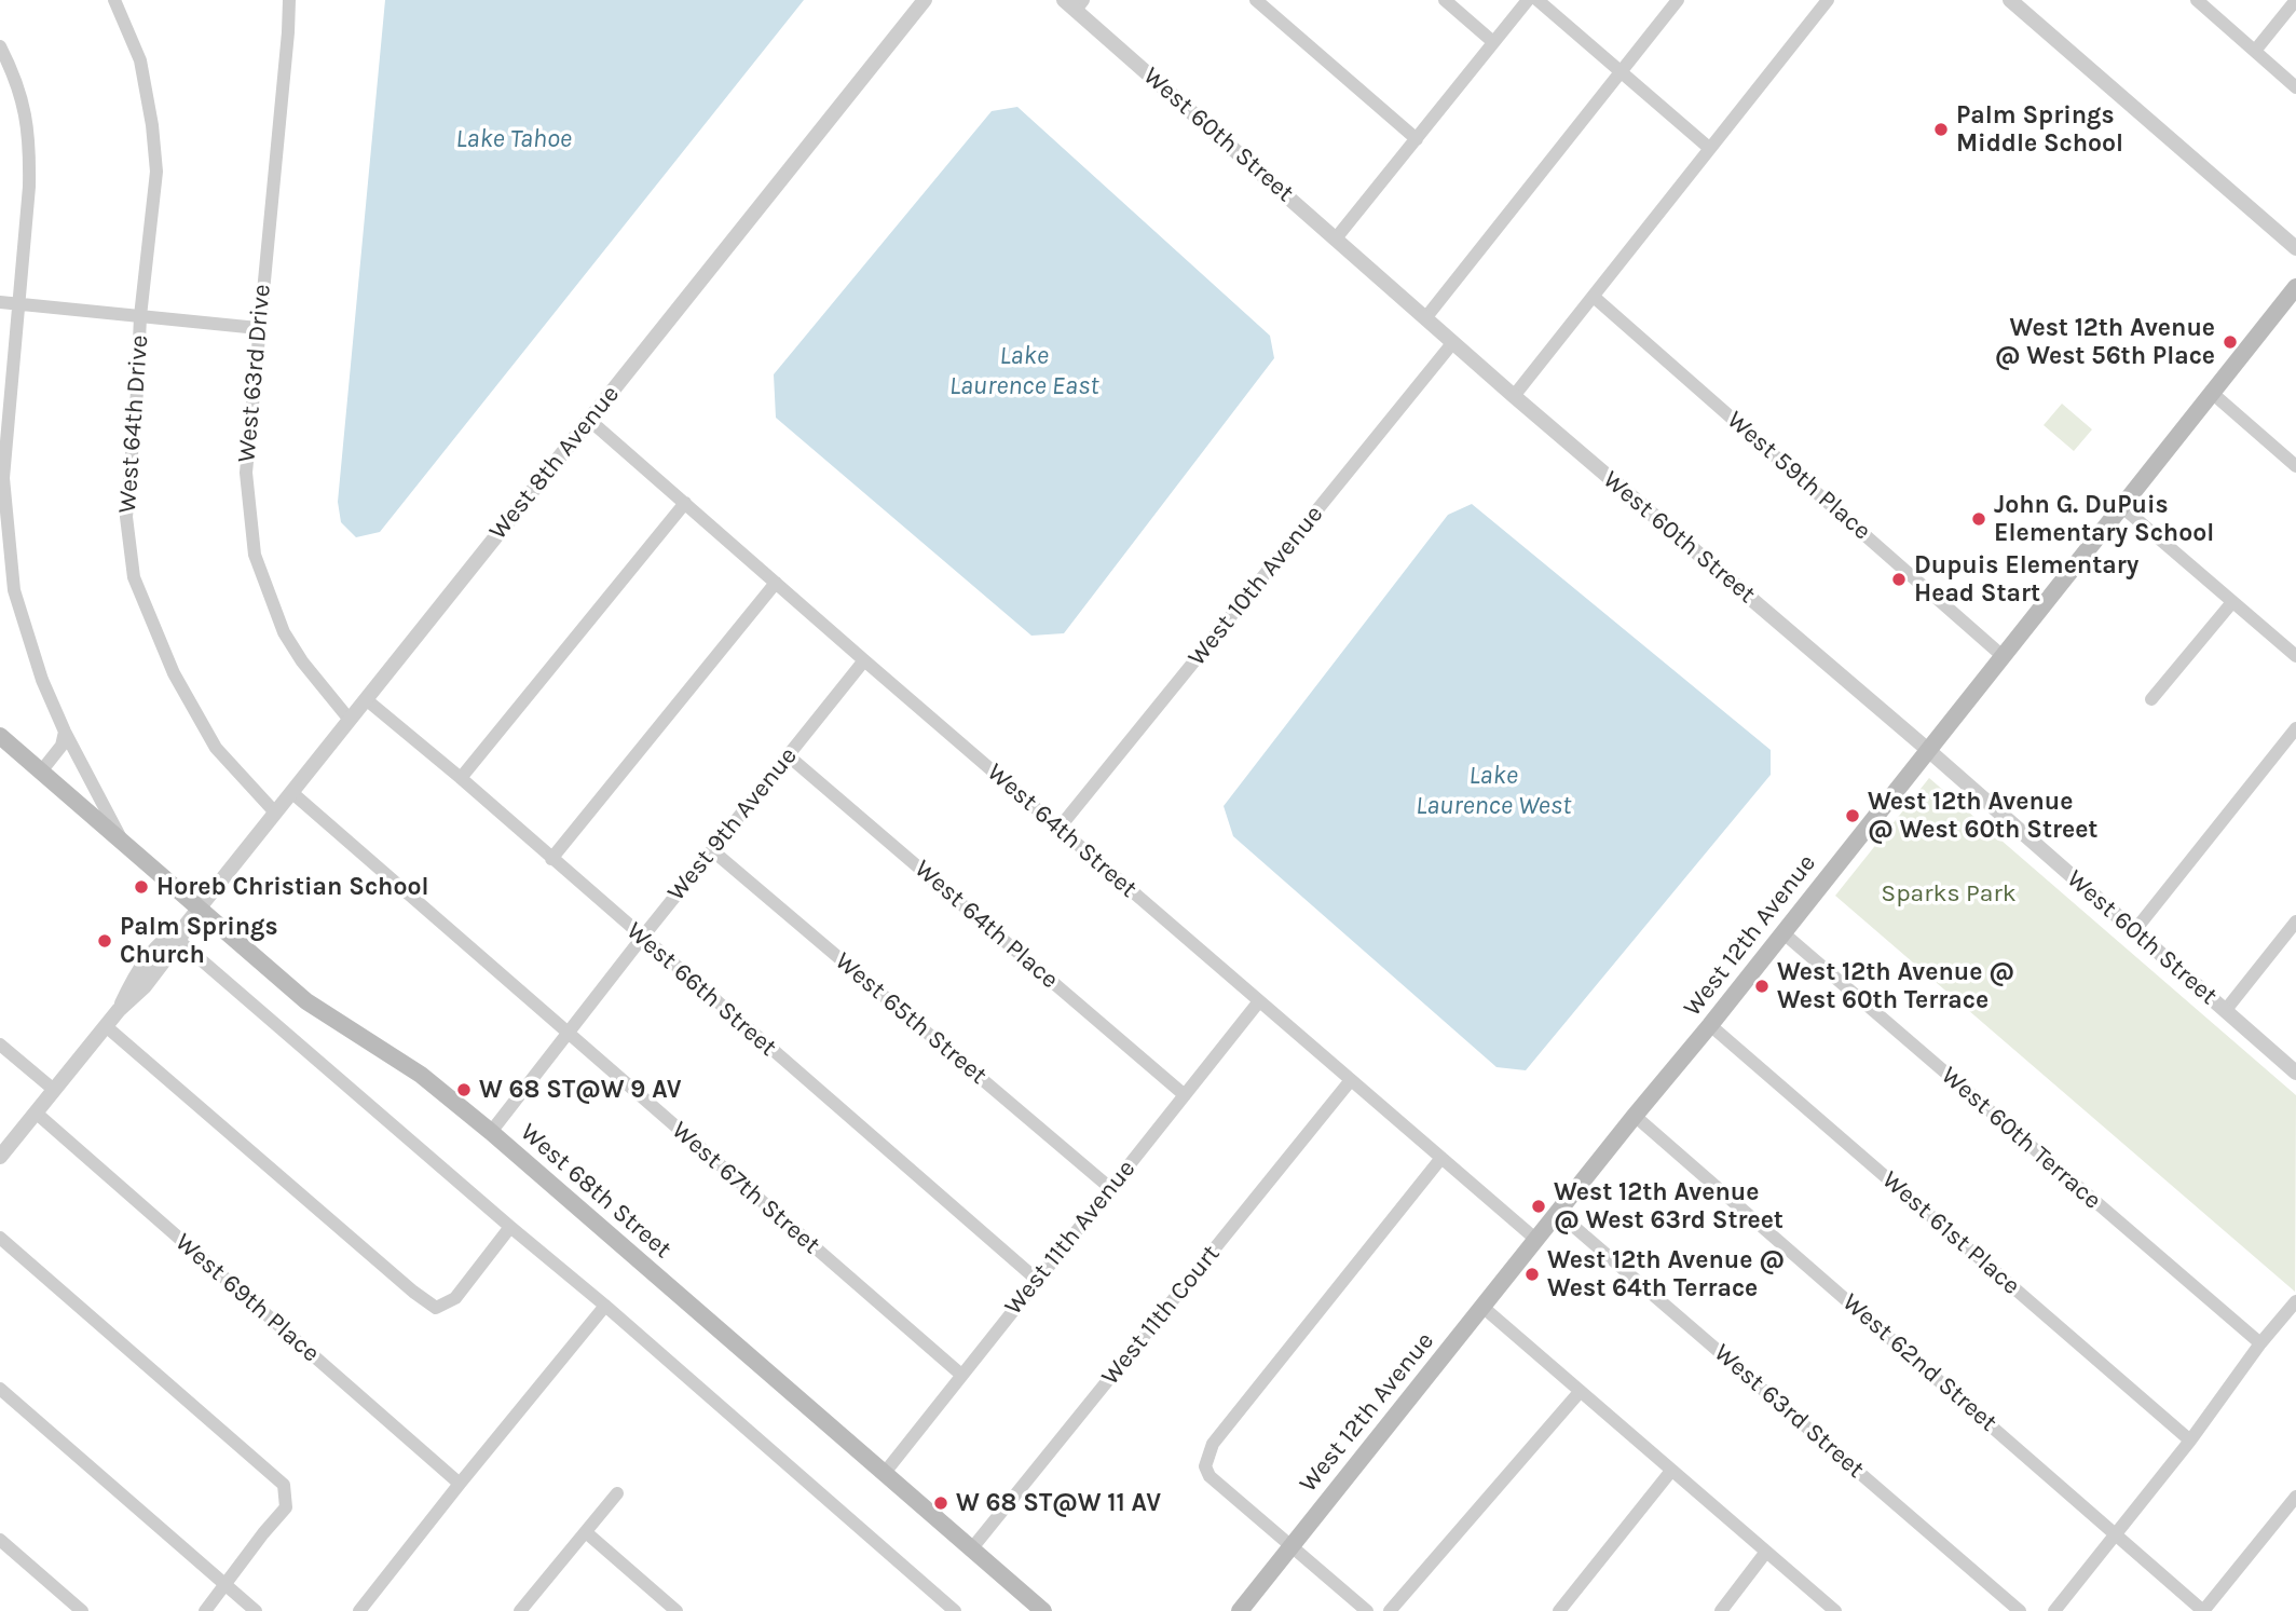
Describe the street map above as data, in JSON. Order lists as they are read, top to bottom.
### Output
{
  "streets": {
    "main road": ["West 12th Avenue", "West 68th Street"],
    "street": [
      "West 60th Street",
      "West 63rd Drive",
      "West 64th Drive",
      "West 8th Avenue",
      "West 59th Place",
      "West 10th Avenue",
      "West 9th Avenue",
      "West 64th Street",
      "West 64th Place",
      "West 66th Street",
      "West 65th Street",
      "West 60th Terrace",
      "West 67th Street",
      "West 61st Place",
      "West 11th Avenue",
      "West 69th Place",
      "West 11th Court",
      "West 62nd Street",
      "West 63rd Street"
    ]
  },
  "crossings": [
    ["West 60th Street", "West 10th Avenue"],
    ["West 60th Street", "West 12th Avenue"],
    ["West 63rd Drive", "West 8th Avenue"],
    ["West 64th Drive", "West 8th Avenue"],
    ["West 8th Avenue", "West 64th Street"],
    ["West 8th Avenue", "West 66th Street"],
    ["West 8th Avenue", "West 67th Street"],
    ["West 8th Avenue", "West 68th Street"],
    ["West 8th Avenue", "West 69th Place"],
    ["West 59th Place", "West 12th Avenue"],
    ["West 10th Avenue", "West 64th Street"],
    ["West 9th Avenue", "West 64th Street"],
    ["West 9th Avenue", "West 64th Place"],
    ["West 9th Avenue", "West 66th Street"],
    ["West 9th Avenue", "West 65th Street"],
    ["West 9th Avenue", "West 67th Street"],
    ["West 9th Avenue", "West 68th Street"],
    ["West 64th Street", "West 12th Avenue"],
    ["West 64th Street", "West 11th Avenue"],
    ["West 64th Street", "West 11th Court"],
    ["West 64th Place", "West 11th Avenue"],
    ["West 12th Avenue", "West 60th Terrace"],
    ["West 12th Avenue", "West 61st Place"],
    ["West 12th Avenue", "West 62nd Street"],
    ["West 12th Avenue", "West 63rd Street"],
    ["West 66th Street", "West 11th Avenue"],
    ["West 65th Street", "West 11th Avenue"],
    ["West 67th Street", "West 11th Avenue"],
    ["West 68th Street", "West 11th Avenue"],
    ["West 68th Street", "West 11th Court"]
  ],
  "water": ["Lake Tahoe", "Lake Laurence East", "Lake Laurence West"],
  "parks": ["Sparks Park"],
  "places": [
    "Palm Springs Middle School",
    "West 12th Avenue @ West 56th Place",
    "John G. DuPuis Elementary School",
    "Dupuis Elementary Head Start",
    "West 12th Avenue @ West 60th Street",
    "Horeb Christian School",
    "Palm Springs Church",
    "West 12th Avenue @ West 60th Terrace",
    "W 68 ST@W 9 AV",
    "West 12th Avenue @ West 63rd Street",
    "West 12th Avenue @ West 64th Terrace",
    "W 68 ST@W 11 AV"
  ]
}
